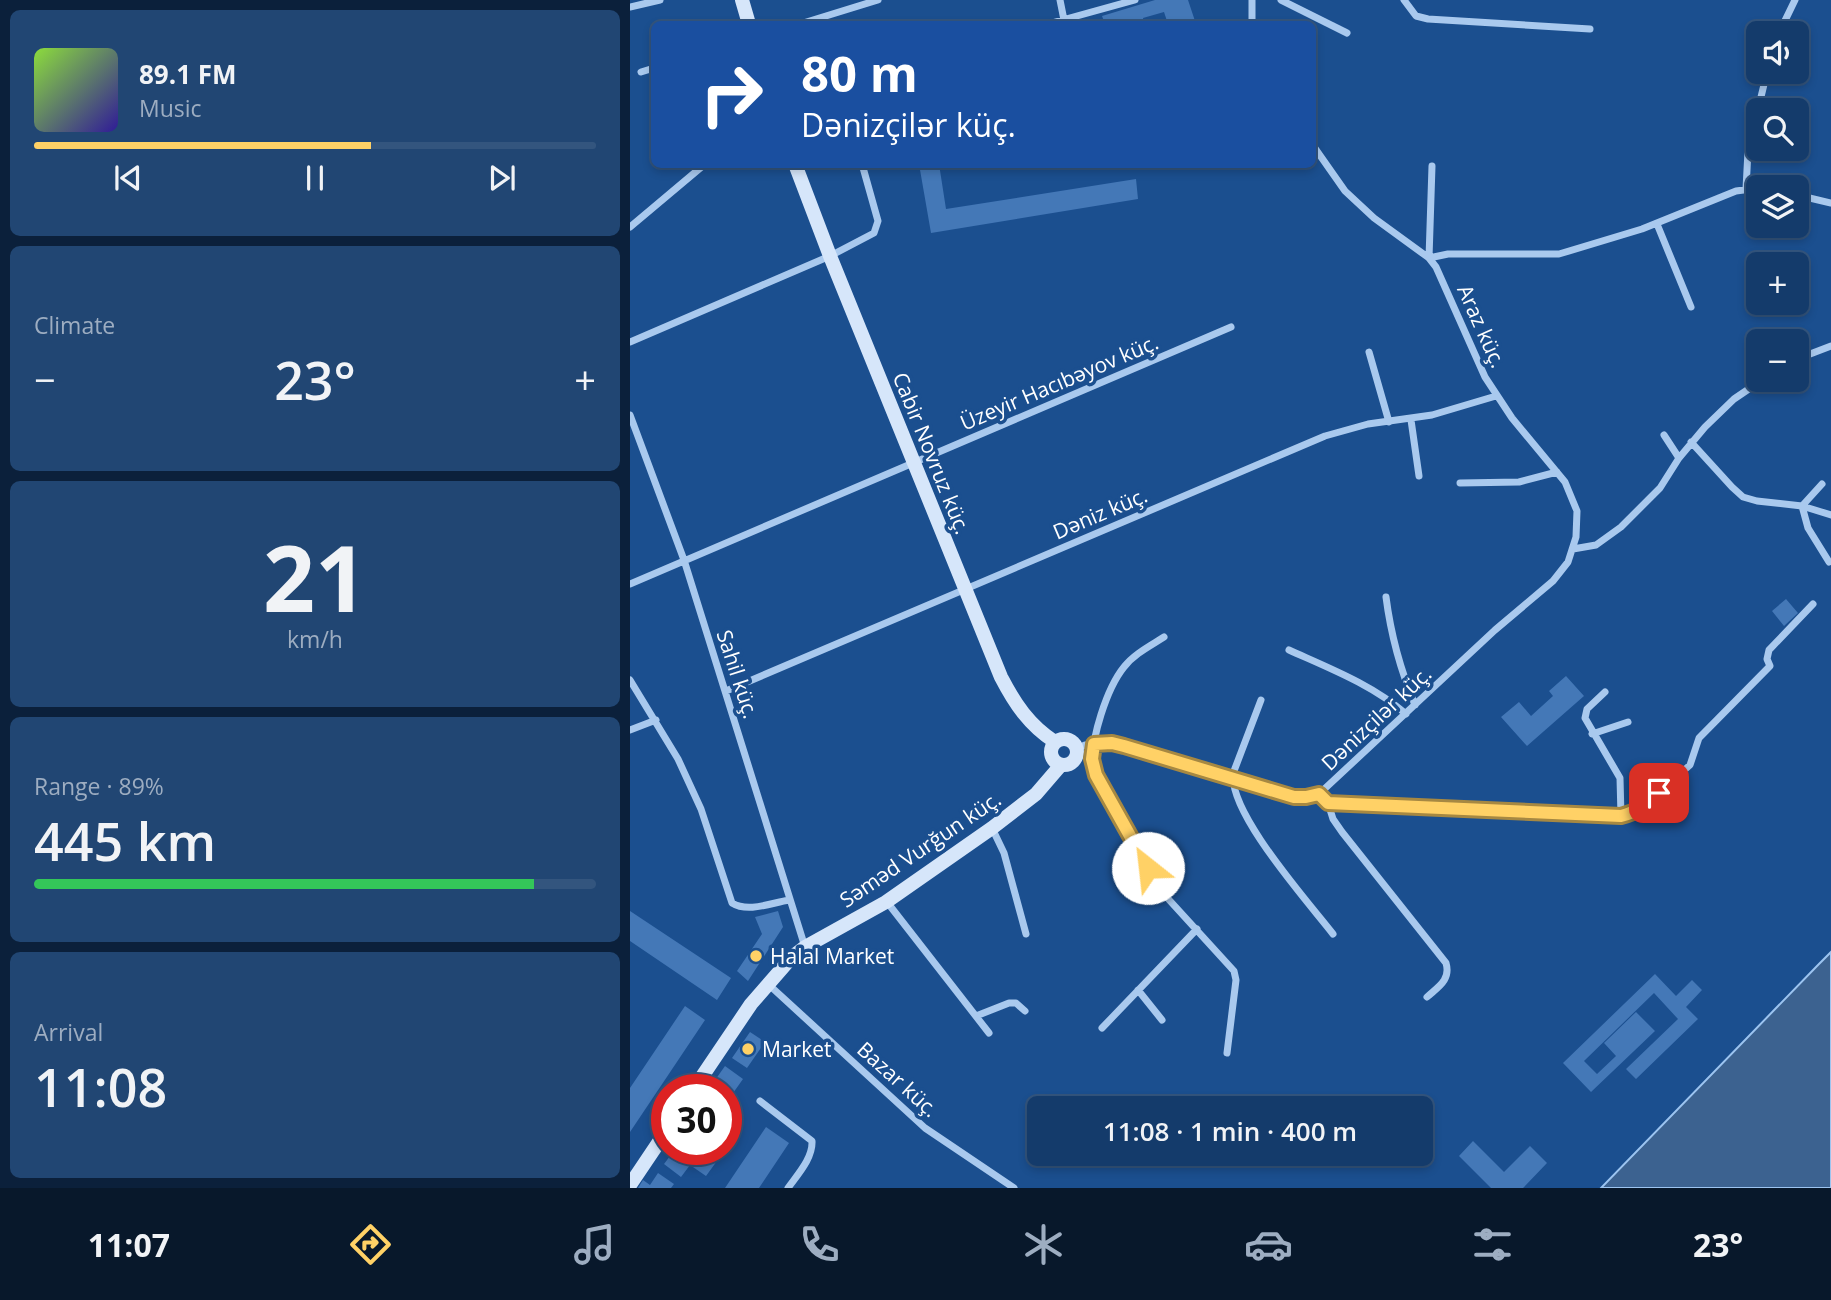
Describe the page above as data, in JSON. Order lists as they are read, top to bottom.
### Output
{
  "streets": {
    "main road": ["Cabir Novruz küç.", "Səməd Vurğun küç."],
    "street": [
      "Araz küç.",
      "Üzeyir Hacıbəyov küç.",
      "Dәniz küç.",
      "Sahil küç.",
      "Dәnizçilәr küç.",
      "Bazar küç."
    ]
  },
  "crossings": [
    ["Araz küç.", "Dәniz küç."],
    ["Araz küç.", "Dәnizçilәr küç."],
    ["Üzeyir Hacıbəyov küç.", "Cabir Novruz küç."],
    ["Üzeyir Hacıbəyov küç.", "Sahil küç."],
    ["Cabir Novruz küç.", "Dәniz küç."],
    ["Cabir Novruz küç.", "Dәnizçilәr küç."],
    ["Cabir Novruz küç.", "Səməd Vurğun küç."],
    ["Dәniz küç.", "Sahil küç."],
    ["Sahil küç.", "Səməd Vurğun küç."],
    ["Dәnizçilәr küç.", "Səməd Vurğun küç."],
    ["Səməd Vurğun küç.", "Bazar küç."]
  ],
  "places": ["Halal Market", "Market"],
  "page": {
    "map_buttons": ["+", "−"],
    "turn": ["80 m", "Dәnizçilәr küç."],
    "song": ["89.1 FM", "Music"],
    "tile": [
      "Climate",
      ["21", "km/h"],
      ["Range · 89%", "445 km"],
      ["Arrival", "11:08"]
    ],
    "heat": ["−", "23°", "+"],
    "limit": "30",
    "trip": "11:08 · 1 min · 400 m",
    "tabs": ["11:07", "23°"]
  }
}
